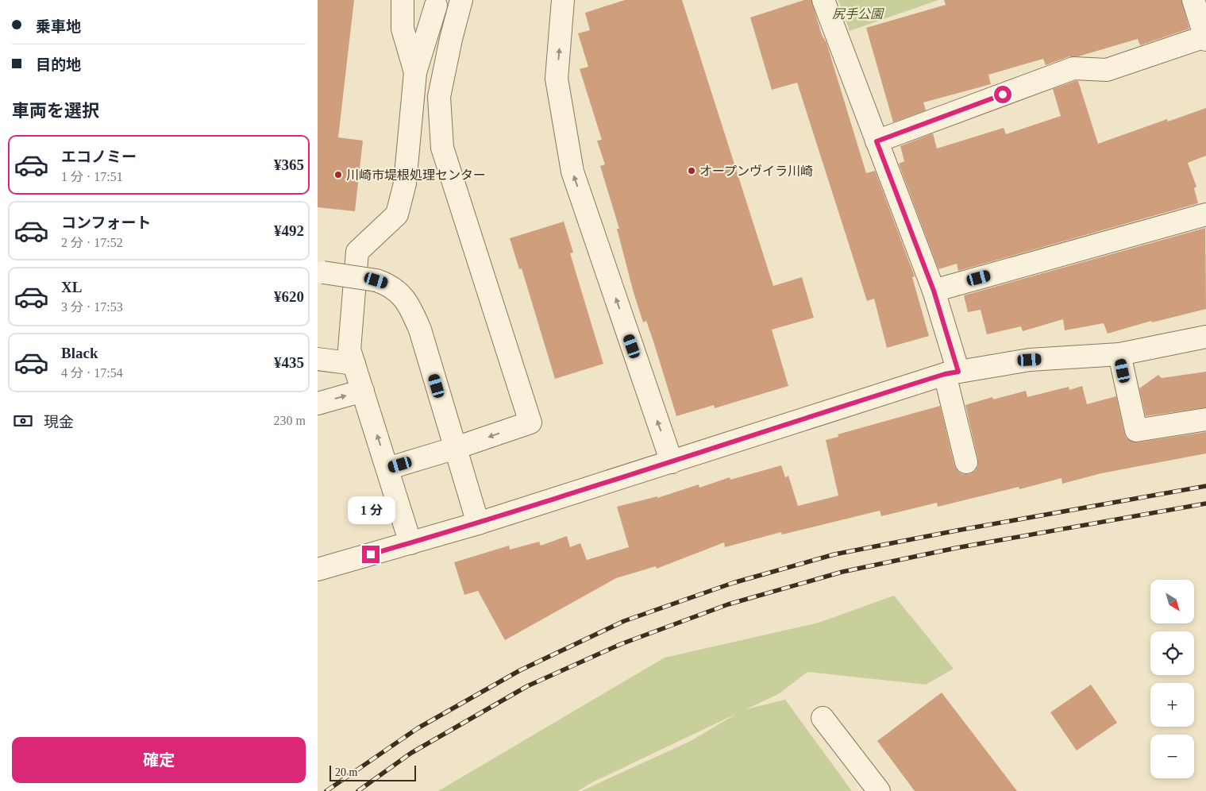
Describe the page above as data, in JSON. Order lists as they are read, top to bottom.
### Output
{
  "parks": ["尻手公園"],
  "places": ["オープンヴイラ川崎", "川崎市堤根処理センター"],
  "scale_bar": "20 m",
  "north": "bottom right",
  "page": {
    "banner": ["乗車地", "目的地"],
    "heading": "車両を選択",
    "list": [
      {
        "name": "エコノミー",
        "note": "1 分 · 17:51",
        "value": "¥365"
      },
      {
        "name": "コンフォート",
        "note": "2 分 · 17:52",
        "value": "¥492"
      },
      {
        "name": "XL",
        "note": "3 分 · 17:53",
        "value": "¥620"
      },
      {
        "name": "Black",
        "note": "4 分 · 17:54",
        "value": "¥435"
      }
    ],
    "pay": ["現金", "230 m"],
    "bubble": "1 分",
    "map_buttons": ["+", "−"],
    "buttons": "確定",
    "scale": "20 m"
  }
}
